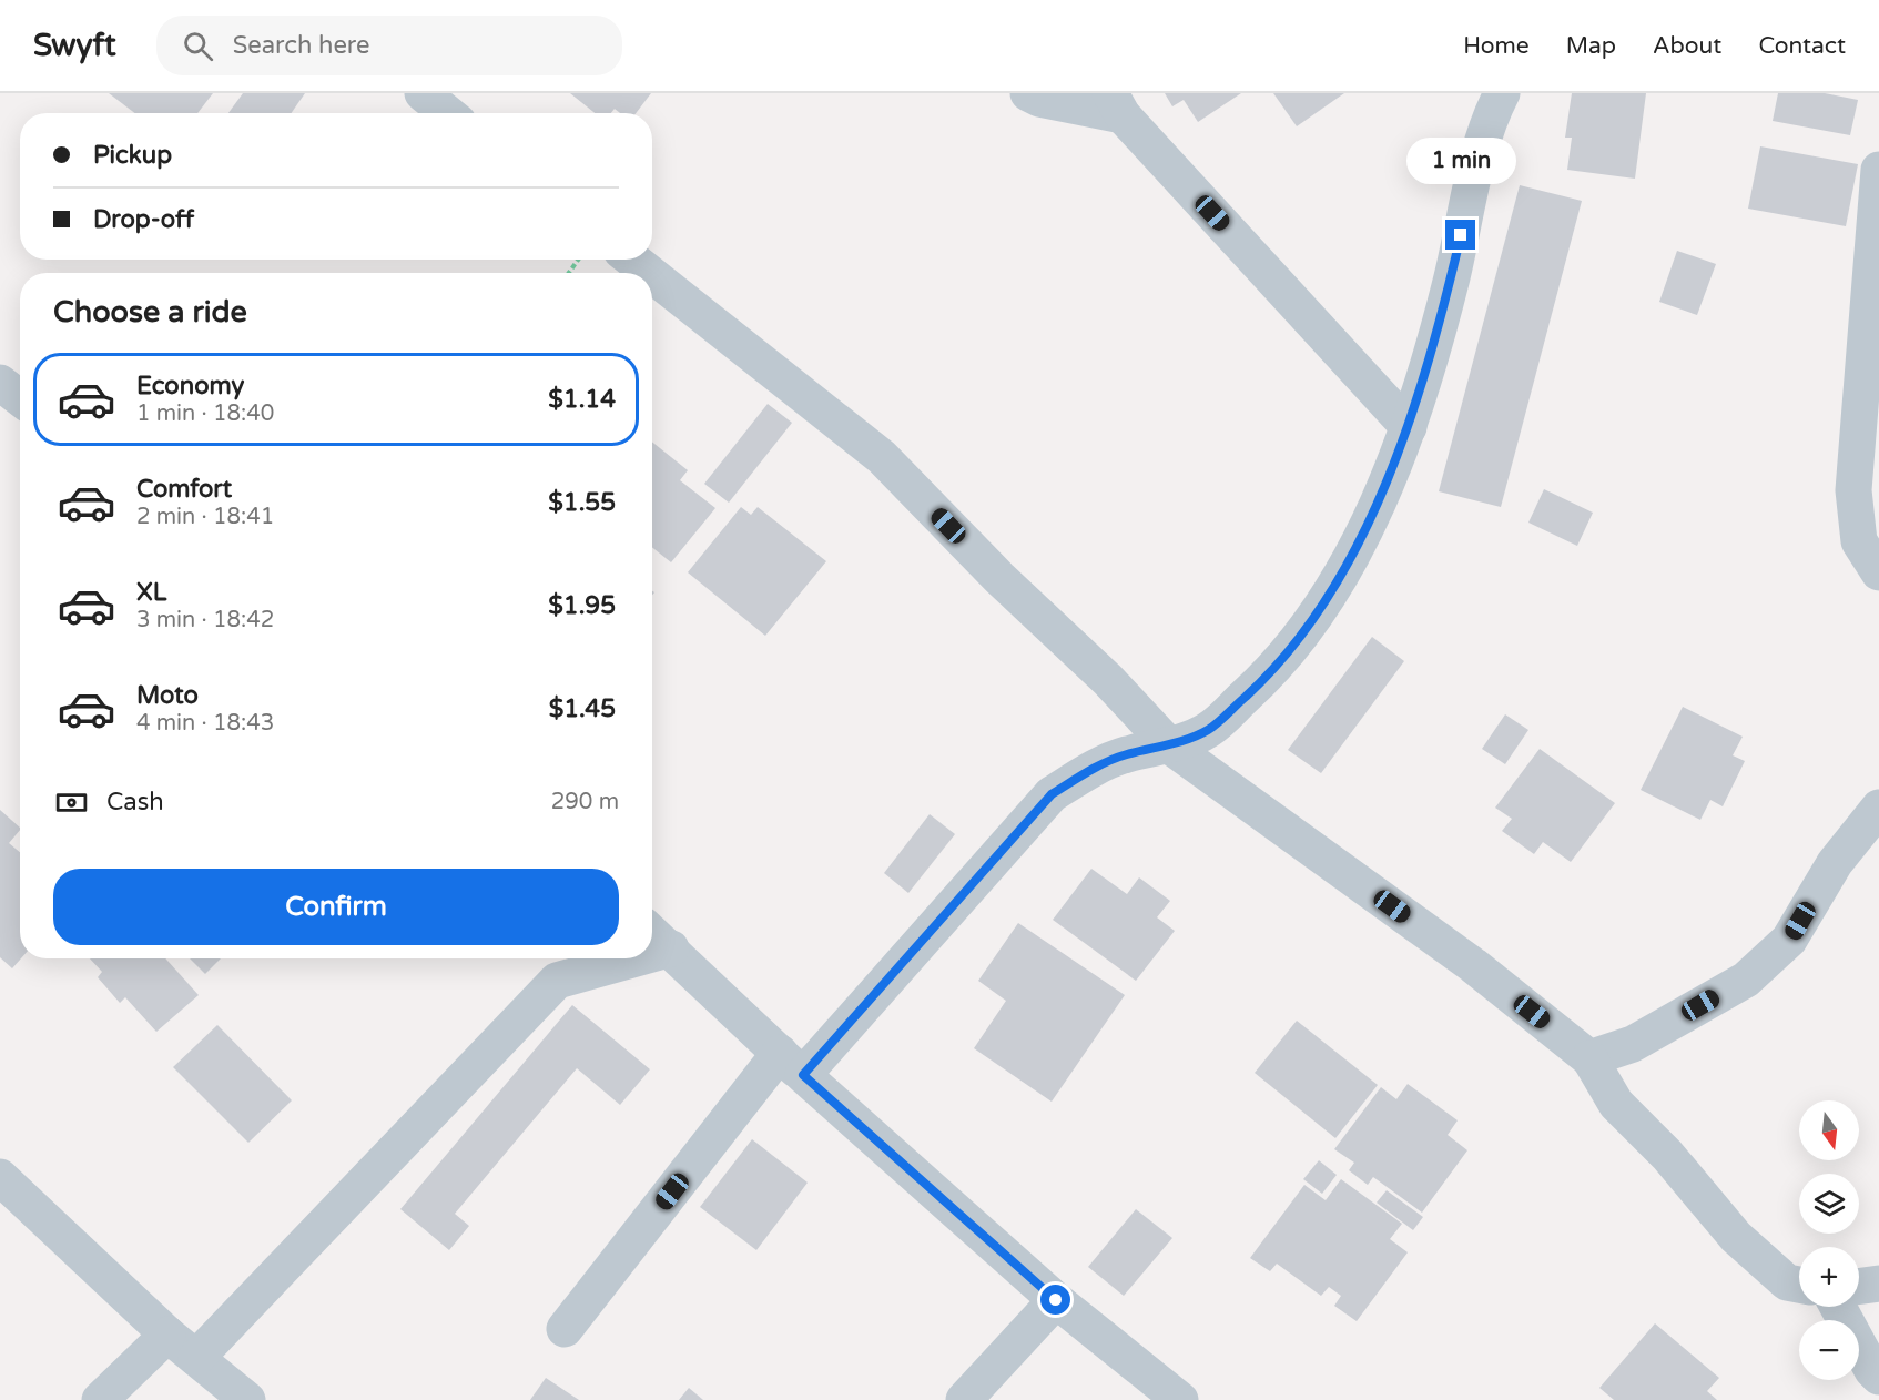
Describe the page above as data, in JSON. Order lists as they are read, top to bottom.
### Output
{
  "north": "bottom",
  "page": {
    "header": "Swyft",
    "search": "Search here",
    "nav": [
      "Home",
      "Map",
      "About",
      "Contact"
    ],
    "banner": ["Pickup", "Drop-off"],
    "bubble": "1 min",
    "heading": "Choose a ride",
    "list": [
      {
        "name": "Economy",
        "note": "1 min · 18:40",
        "value": "$1.14"
      },
      {
        "name": "Comfort",
        "note": "2 min · 18:41",
        "value": "$1.55"
      },
      {
        "name": "XL",
        "note": "3 min · 18:42",
        "value": "$1.95"
      },
      {
        "name": "Moto",
        "note": "4 min · 18:43",
        "value": "$1.45"
      }
    ],
    "pay": ["Cash", "290 m"],
    "buttons": "Confirm",
    "map_buttons": ["+", "−"]
  }
}
